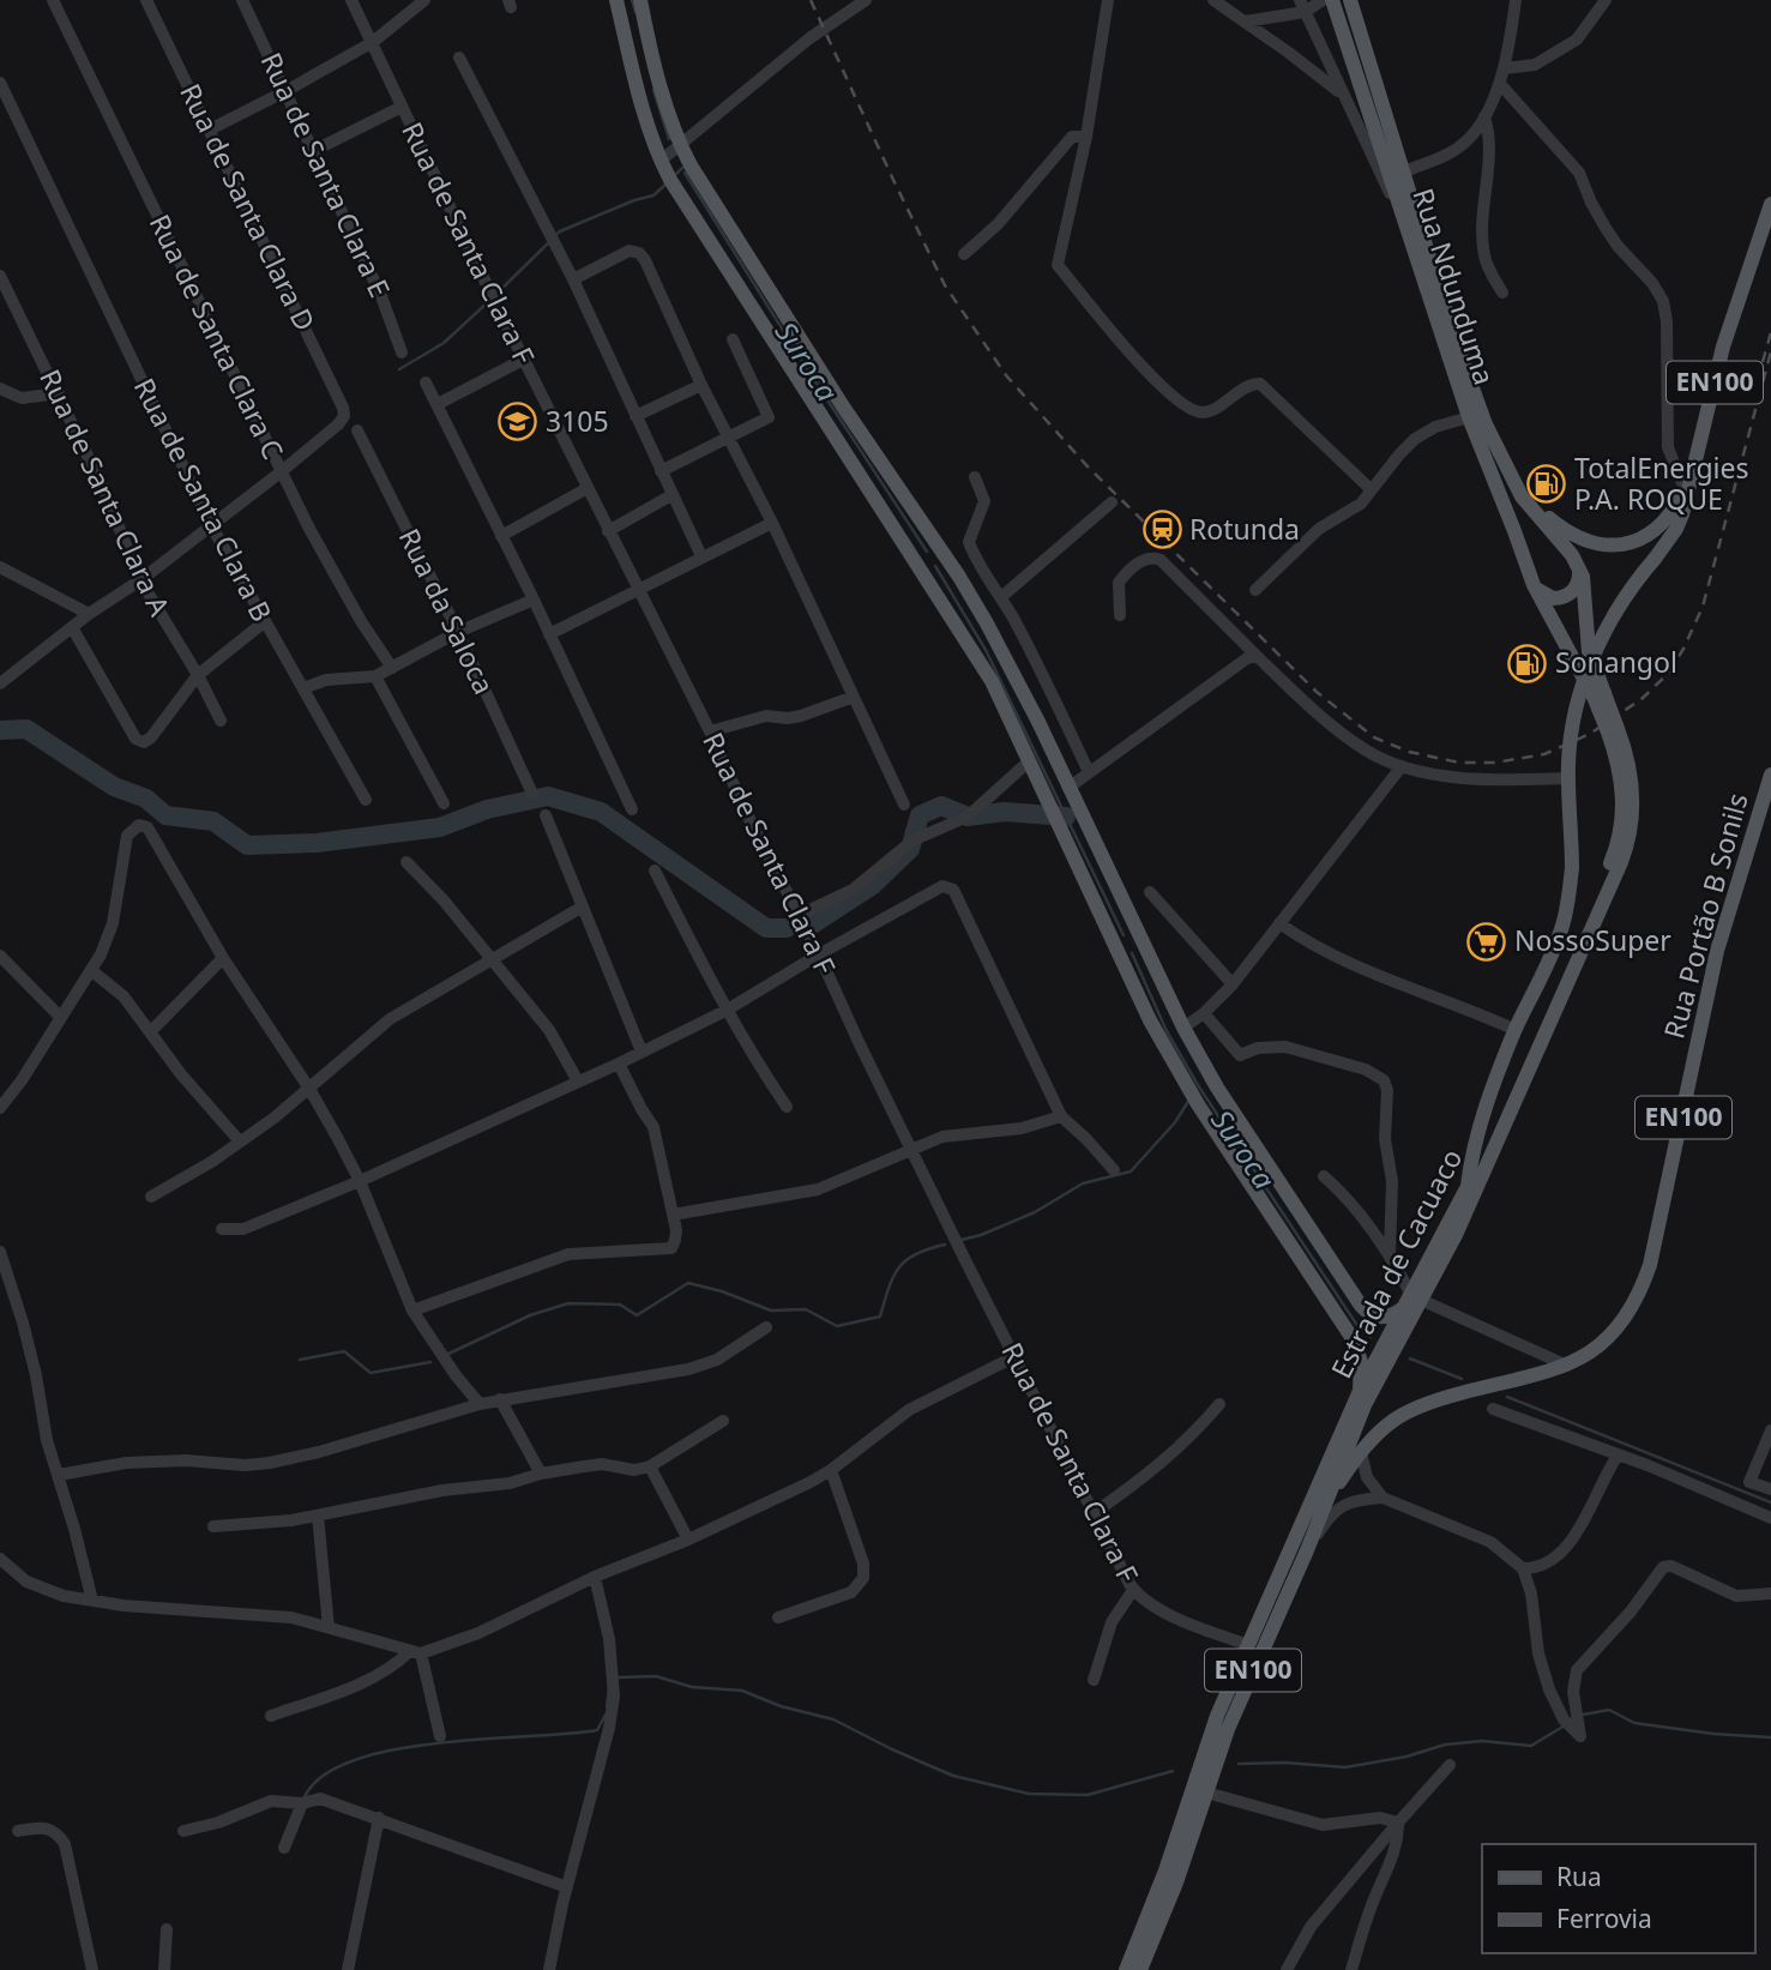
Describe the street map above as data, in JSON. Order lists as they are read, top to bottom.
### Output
{
  "streets": {
    "main road": [
      "Rua Ndunduma",
      "EN100",
      "Rua Portão B Sonils",
      "Estrada de Cacuaco"
    ],
    "street": [
      "Rua de Santa Clara E",
      "Rua de Santa Clara D",
      "Rua de Santa Clara F",
      "Rua de Santa Clara C",
      "Rua de Santa Clara A",
      "Rua de Santa Clara B",
      "Rua da Saloca"
    ]
  },
  "crossings": [
    ["Rua de Santa Clara D", "Rua de Santa Clara C"],
    ["Rua de Santa Clara F", "Estrada de Cacuaco"],
    ["Rua Ndunduma", "Estrada de Cacuaco"],
    ["EN100", "Estrada de Cacuaco"],
    ["Rua Portão B Sonils", "Estrada de Cacuaco"]
  ],
  "water": ["Suroca"],
  "places": {
    "school or university": ["3105"],
    "fuel station": ["TotalEnergies P.A. ROQUE", "Sonangol"],
    "station": ["Rotunda"],
    "supermarket": ["NossoSuper"]
  },
  "legend": ["Rua", "Ferrovia"]
}
